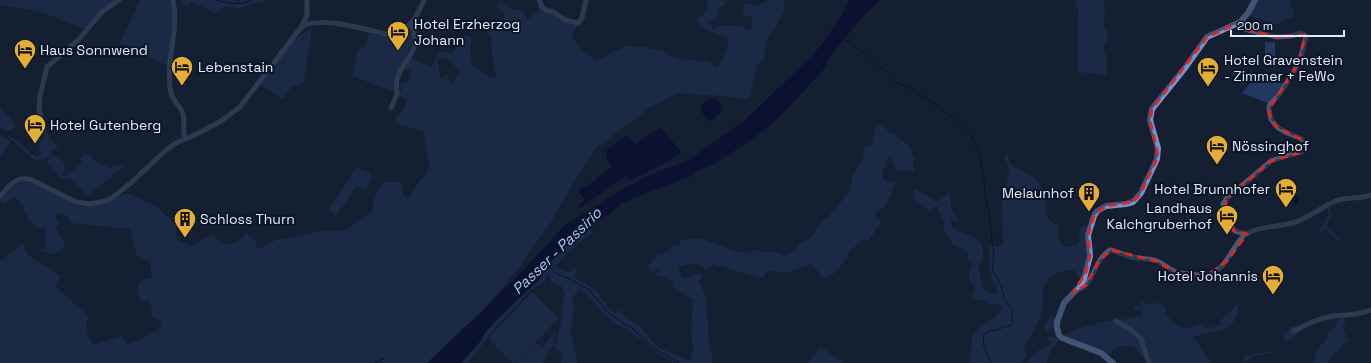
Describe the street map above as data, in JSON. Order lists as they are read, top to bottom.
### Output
{
  "water": ["Passer - Passirio"],
  "places": {
    "hotel": [
      "Hotel Erzherzog Johann",
      "Haus Sonnwend",
      "Lebenstain",
      "Hotel Gravenstein - Zimmer + FeWo",
      "Hotel Gutenberg",
      "Nössinghof",
      "Hotel Brunnhofer",
      "Landhaus Kalchgruberhof",
      "Hotel Johannis"
    ],
    "building": ["Melaunhof", "Schloss Thurn"]
  },
  "scale_bar": "200 m"
}
